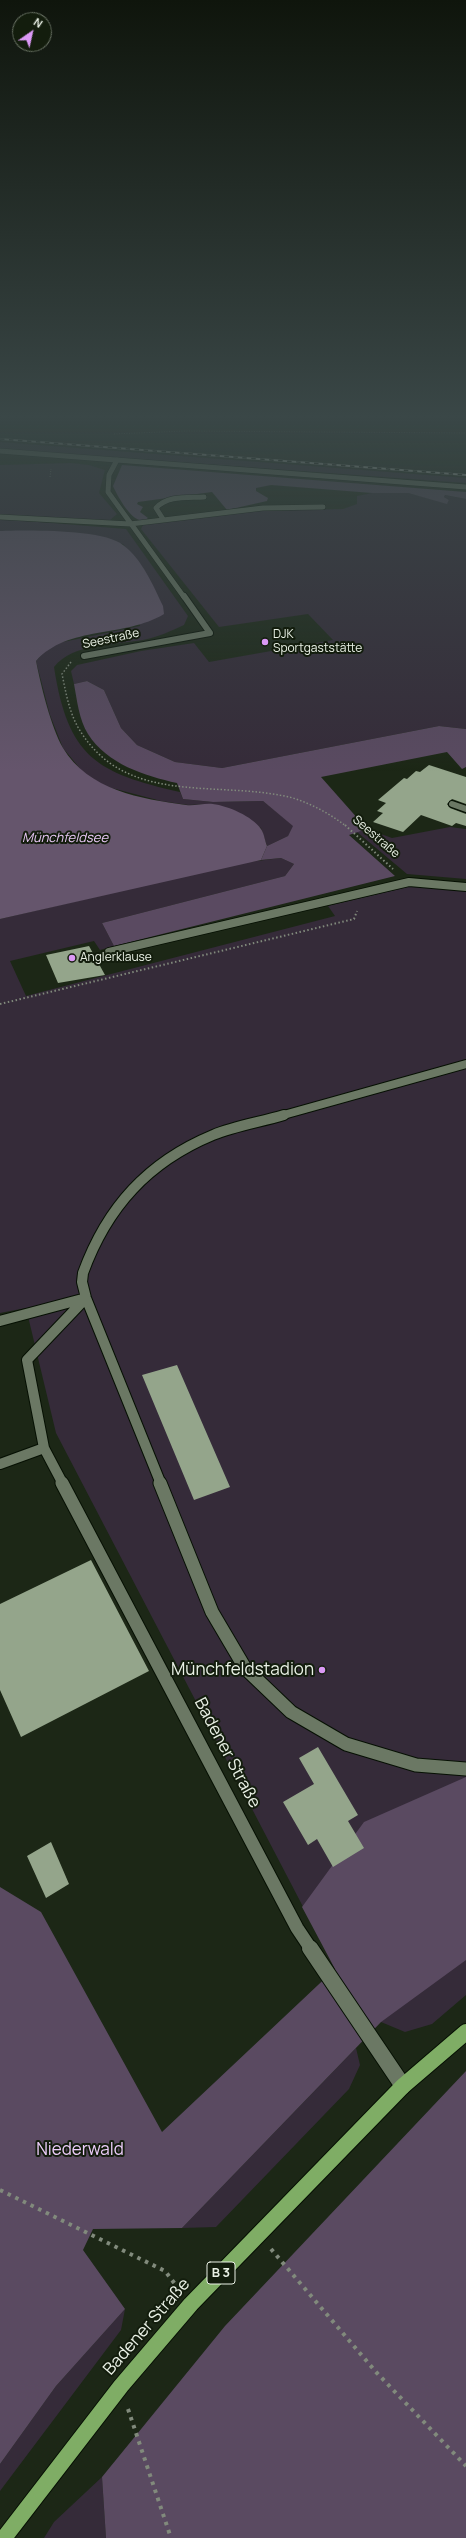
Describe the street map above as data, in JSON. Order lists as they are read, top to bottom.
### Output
{
  "streets": {
    "main road": ["Badener Straße", "B 3"],
    "street": ["Seestraße"]
  },
  "water": ["Münchfeldsee"],
  "parks": ["Niederwald"],
  "places": ["DJK Sportgaststätte", "Anglerklause", "Münchfeldstadion"],
  "north": "top right"
}
